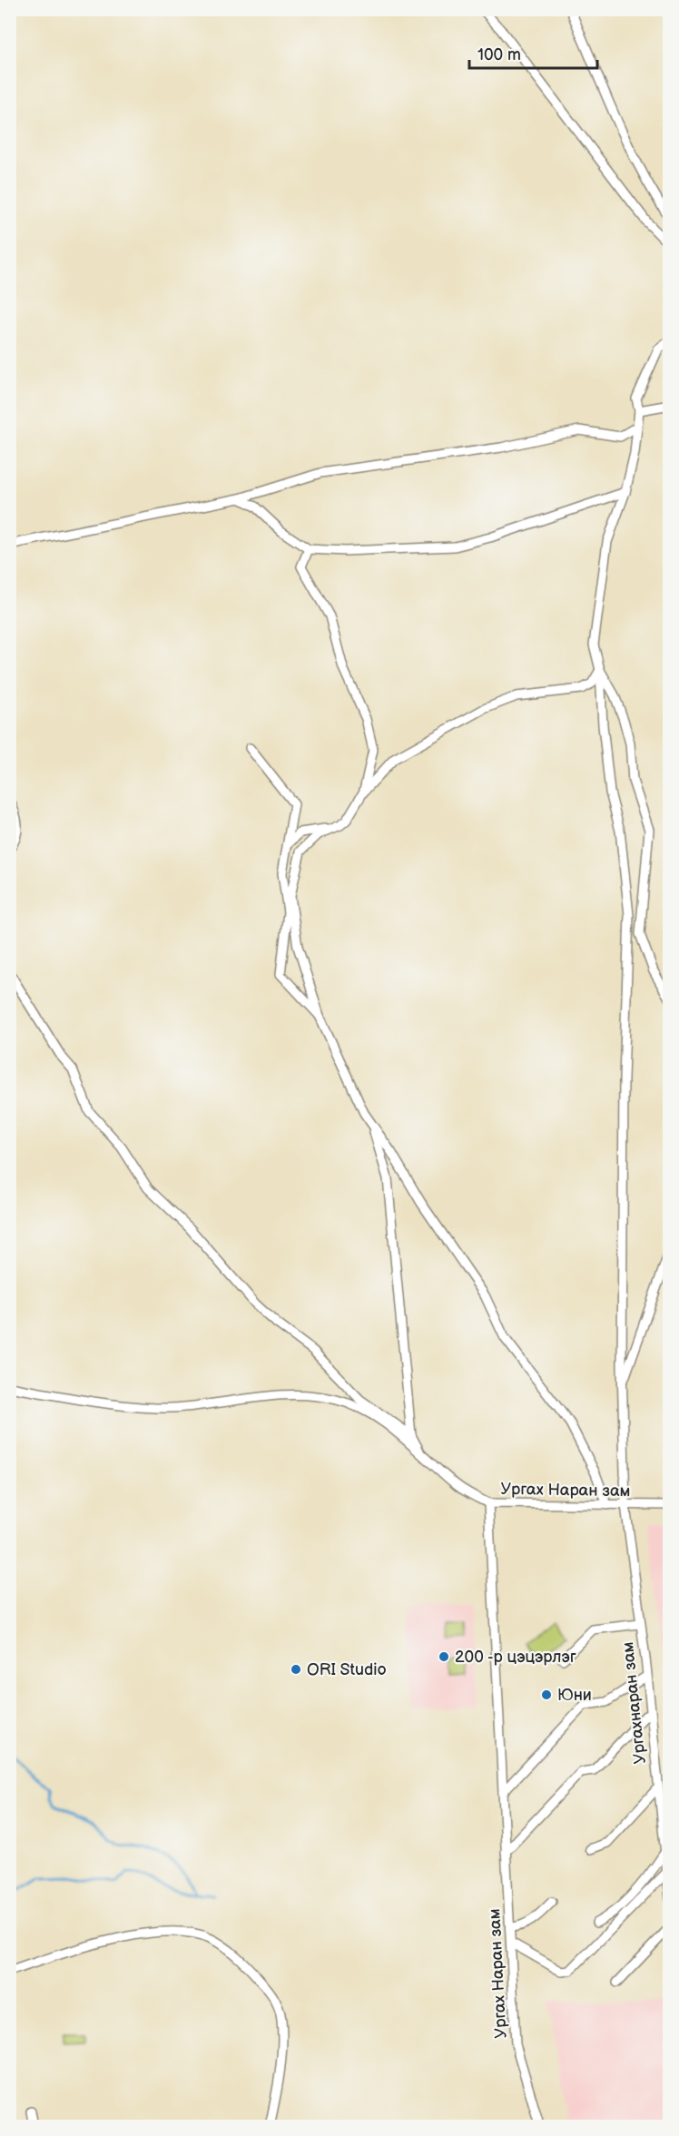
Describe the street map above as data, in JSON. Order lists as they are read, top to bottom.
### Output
{
  "streets": {
    "street": ["Ургах Наран зам", "Ургахнаран зам"]
  },
  "crossings": [
    ["Ургах Наран зам", "Ургахнаран зам"]
  ],
  "places": ["200 -р цэцэрлэг", "ORI Studio", "Юни"],
  "scale_bar": "100 m"
}
